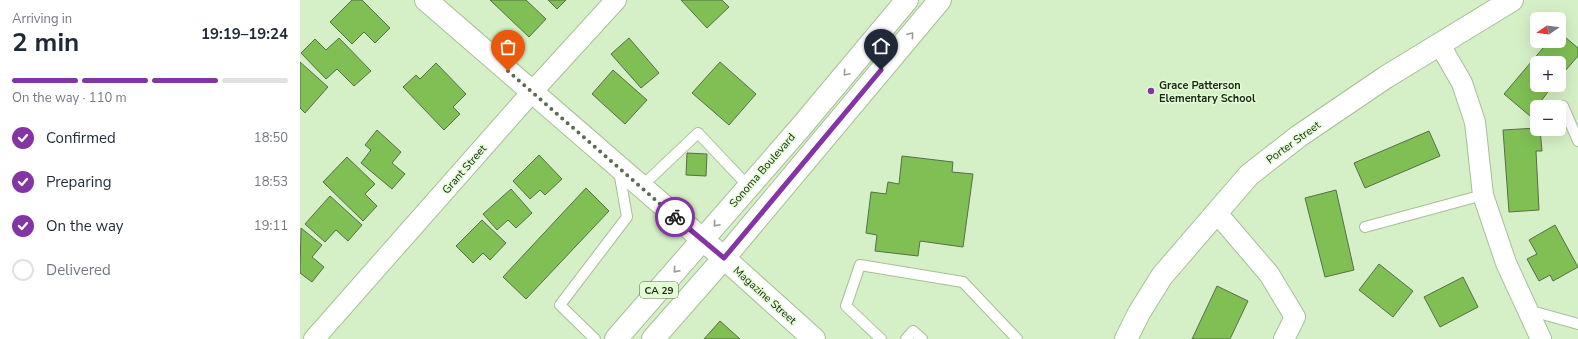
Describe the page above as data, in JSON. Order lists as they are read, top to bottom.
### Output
{
  "streets": {
    "street": [
      "Porter Street",
      "Grant Street",
      "Sonoma Boulevard",
      "CA 29",
      "Magazine Street"
    ]
  },
  "crossings": [
    ["Grant Street", "Magazine Street"],
    ["Sonoma Boulevard", "Magazine Street"],
    ["CA 29", "Magazine Street"]
  ],
  "places": ["Grace Patterson Elementary School"],
  "north": "left",
  "page": {
    "heading": ["2 min", "Arriving in", "19:19–19:24"],
    "map_buttons": ["+", "−"],
    "bar": "On the way · 110 m",
    "list": [
      ["Confirmed", "18:50"],
      ["Preparing", "18:53"],
      ["On the way", "19:11"],
      "Delivered"
    ]
  }
}
